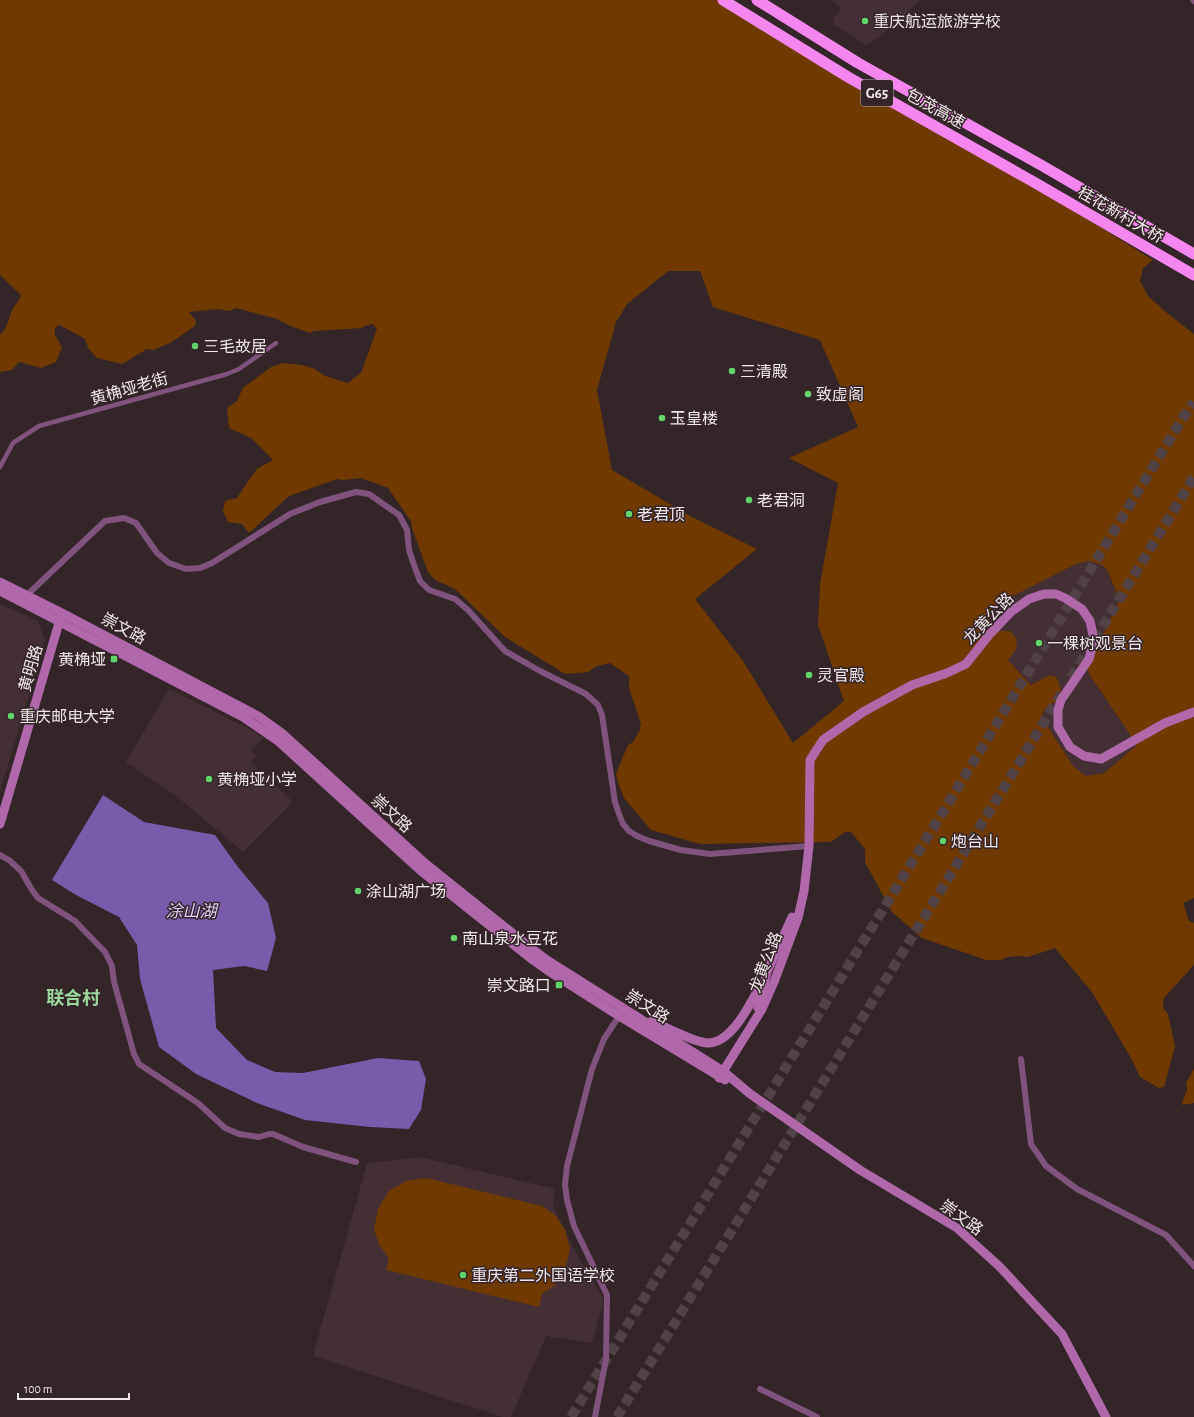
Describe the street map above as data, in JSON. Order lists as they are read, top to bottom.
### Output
{
  "streets": {
    "highway": ["G65", "包茂高速", "桂花新村大桥"],
    "main road": ["龙黄公路", "崇文路", "黄明路"],
    "street": ["黄桷垭老街"]
  },
  "crossings": [
    ["包茂高速", "桂花新村大桥"],
    ["龙黄公路", "崇文路"],
    ["崇文路", "黄明路"]
  ],
  "districts": ["联合村"],
  "water": ["涂山湖"],
  "places": {
    "other": [
      "重庆航运旅游学校",
      "三毛故居",
      "三清殿",
      "致虚阁",
      "玉皇楼",
      "老君洞",
      "老君顶",
      "一棵树观景台",
      "灵官殿",
      "重庆邮电大学",
      "黄桷垭小学",
      "炮台山",
      "涂山湖广场",
      "南山泉水豆花",
      "重庆第二外国语学校"
    ],
    "transit": ["黄桷垭", "崇文路口"]
  },
  "scale_bar": "100 m"
}
